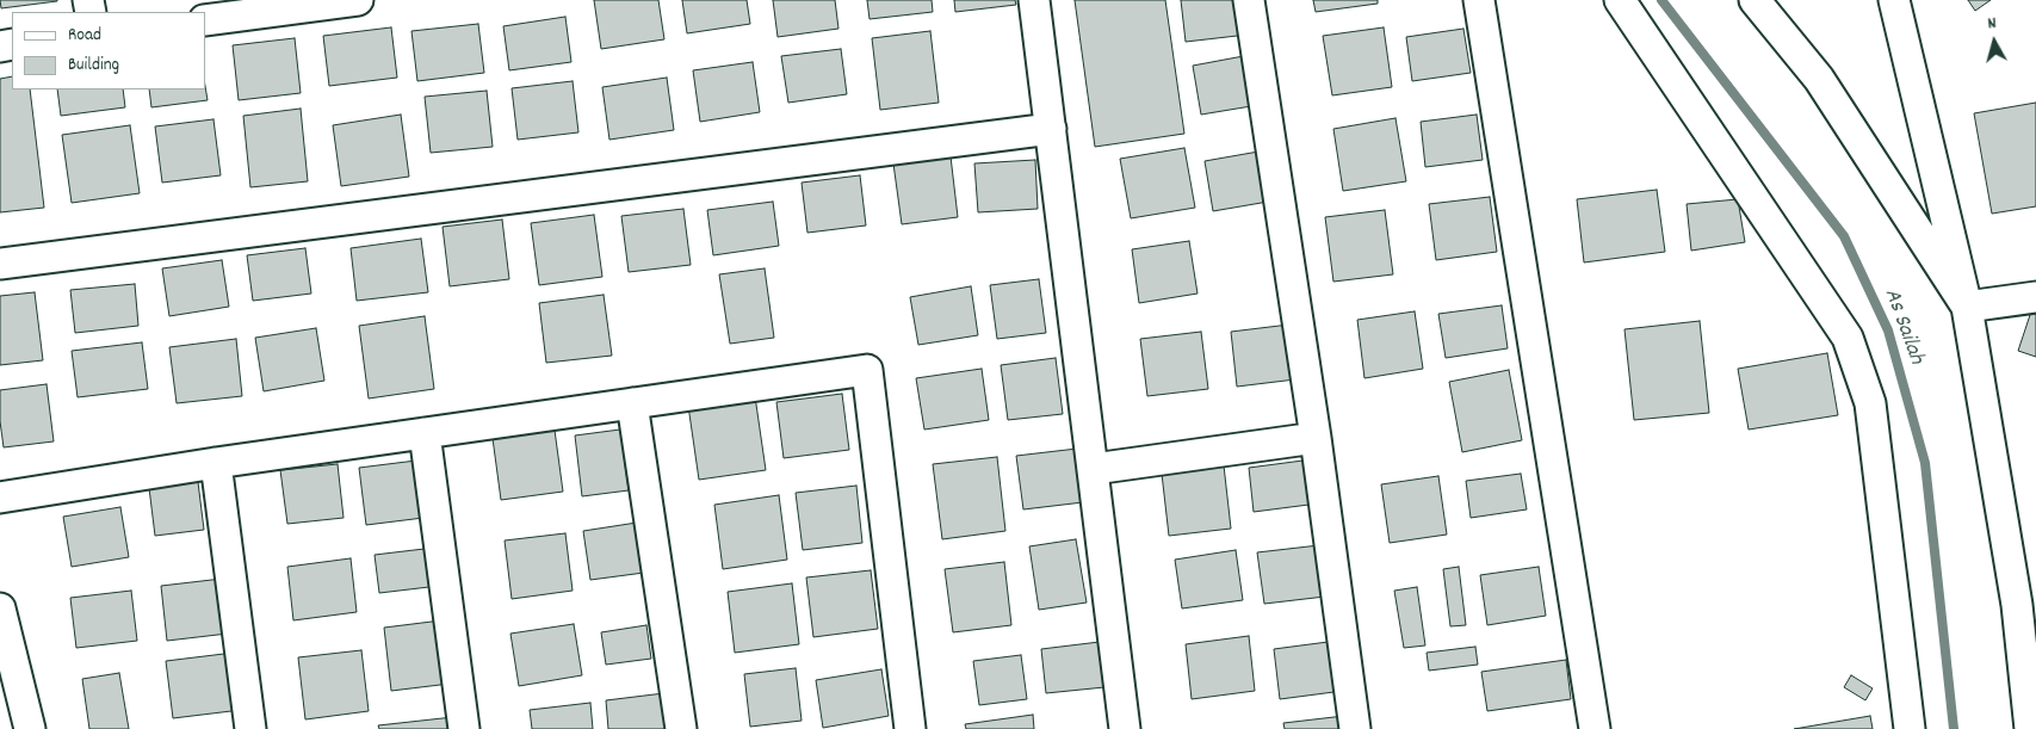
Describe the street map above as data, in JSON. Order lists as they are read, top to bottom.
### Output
{
  "water": ["As Sailah"],
  "legend": ["Road", "Building"],
  "north": "top"
}
